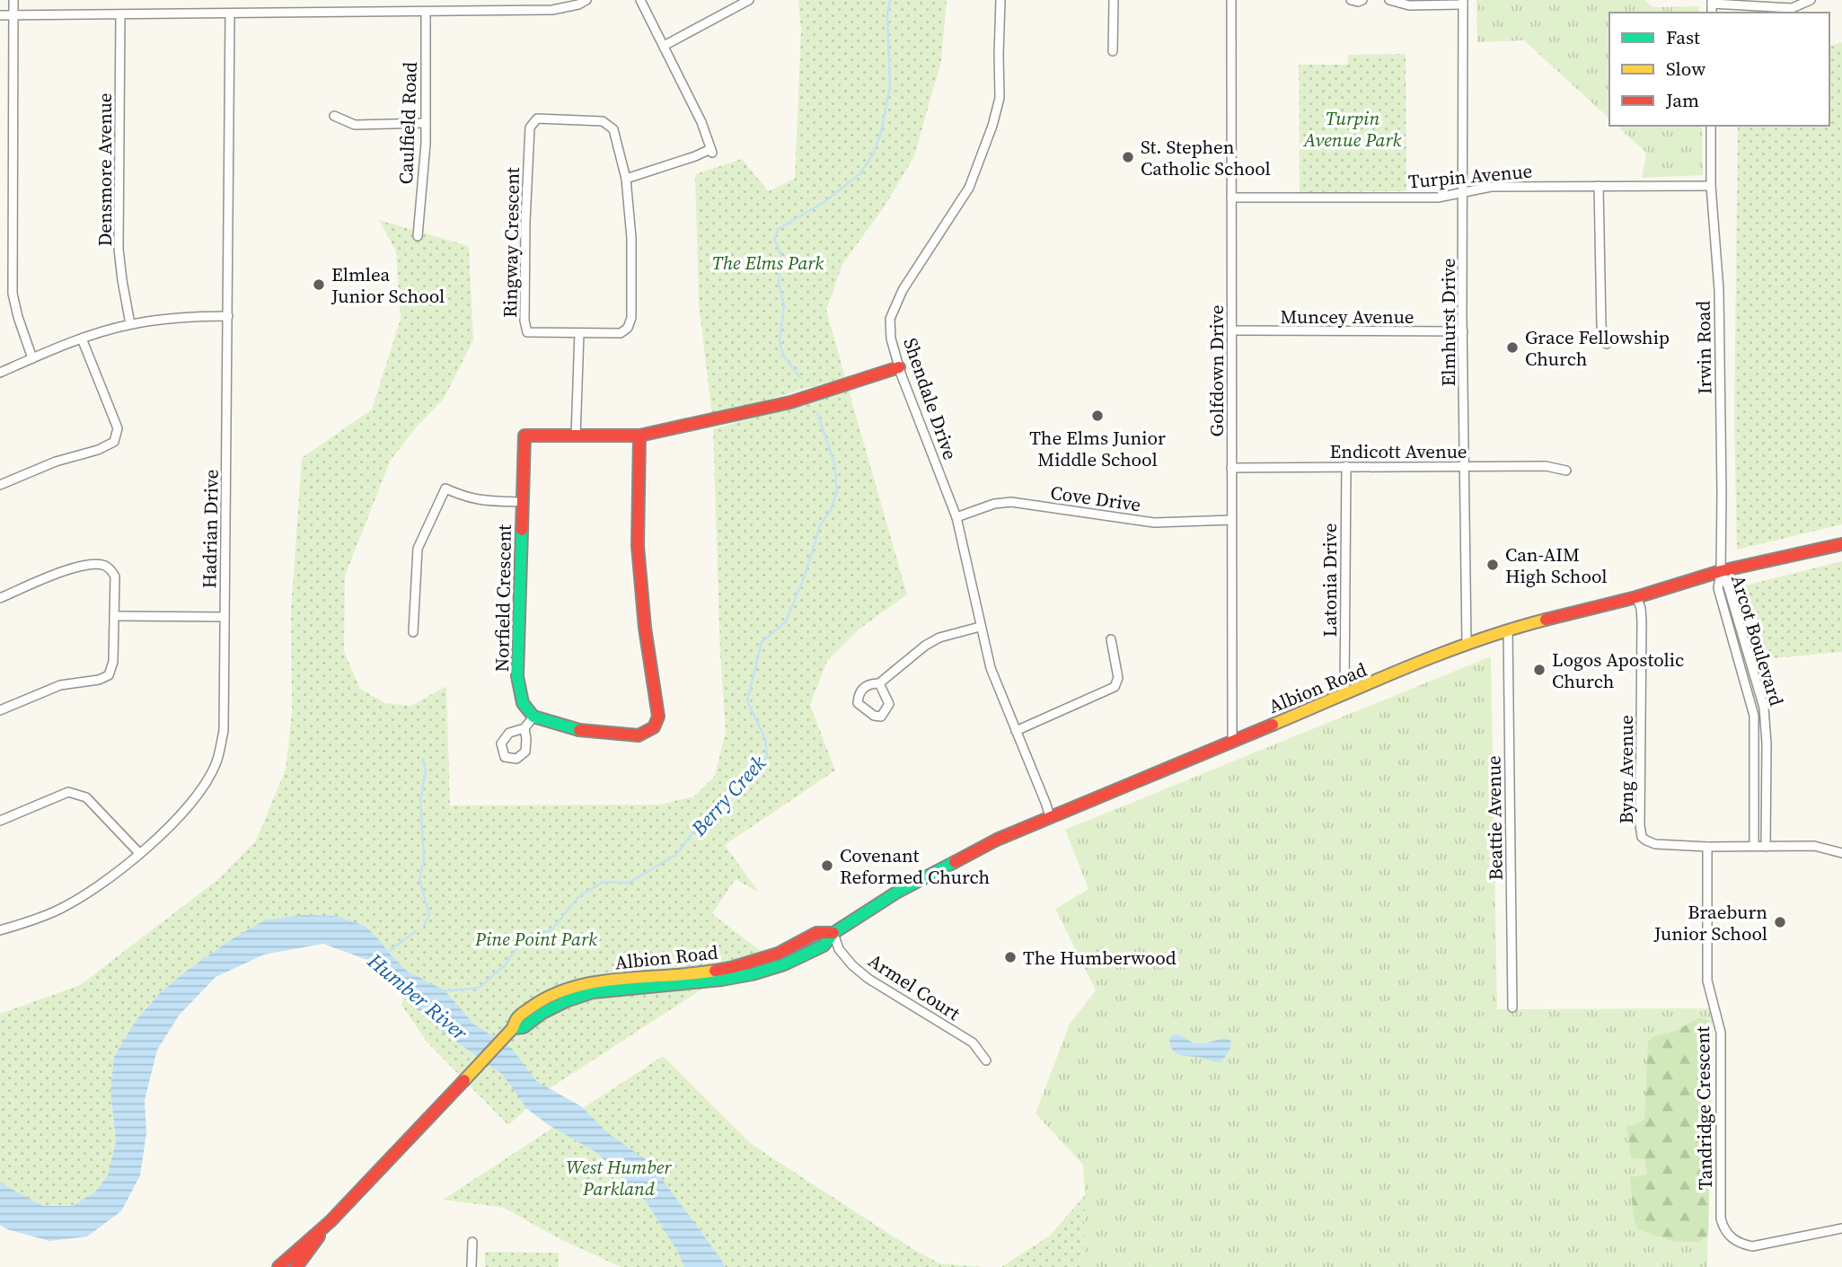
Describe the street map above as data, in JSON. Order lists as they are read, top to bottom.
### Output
{
  "streets": {
    "main road": ["Norfield Crescent", "Albion Road"],
    "street": [
      "Caulfield Road",
      "Densmore Avenue",
      "Turpin Avenue",
      "Ringway Crescent",
      "Muncey Avenue",
      "Elmhurst Drive",
      "Irwin Road",
      "Golfdown Drive",
      "Shendale Drive",
      "Endicott Avenue",
      "Cove Drive",
      "Hadrian Drive",
      "Latonia Drive",
      "Arcot Boulevard",
      "Byng Avenue",
      "Beattie Avenue",
      "Armel Court",
      "Tandridge Crescent"
    ]
  },
  "crossings": [
    ["Turpin Avenue", "Elmhurst Drive"],
    ["Turpin Avenue", "Irwin Road"],
    ["Turpin Avenue", "Golfdown Drive"],
    ["Muncey Avenue", "Elmhurst Drive"],
    ["Muncey Avenue", "Golfdown Drive"],
    ["Elmhurst Drive", "Endicott Avenue"],
    ["Elmhurst Drive", "Albion Road"],
    ["Irwin Road", "Arcot Boulevard"],
    ["Irwin Road", "Albion Road"],
    ["Golfdown Drive", "Endicott Avenue"],
    ["Golfdown Drive", "Cove Drive"],
    ["Golfdown Drive", "Albion Road"],
    ["Shendale Drive", "Cove Drive"],
    ["Shendale Drive", "Norfield Crescent"],
    ["Shendale Drive", "Albion Road"],
    ["Endicott Avenue", "Latonia Drive"],
    ["Latonia Drive", "Albion Road"],
    ["Arcot Boulevard", "Albion Road"],
    ["Albion Road", "Byng Avenue"],
    ["Albion Road", "Beattie Avenue"],
    ["Albion Road", "Armel Court"],
    ["Byng Avenue", "Tandridge Crescent"]
  ],
  "water": ["Berry Creek", "Humber River"],
  "parks": [
    "Turpin Avenue Park",
    "The Elms Park",
    "Pine Point Park",
    "West Humber Parkland"
  ],
  "places": [
    "St. Stephen Catholic School",
    "Elmlea Junior School",
    "Grace Fellowship Church",
    "The Elms Junior Middle School",
    "Can-AIM High School",
    "Logos Apostolic Church",
    "Covenant Reformed Church",
    "Braeburn Junior School",
    "The Humberwood"
  ],
  "legend": ["Fast", "Slow", "Jam"]
}
